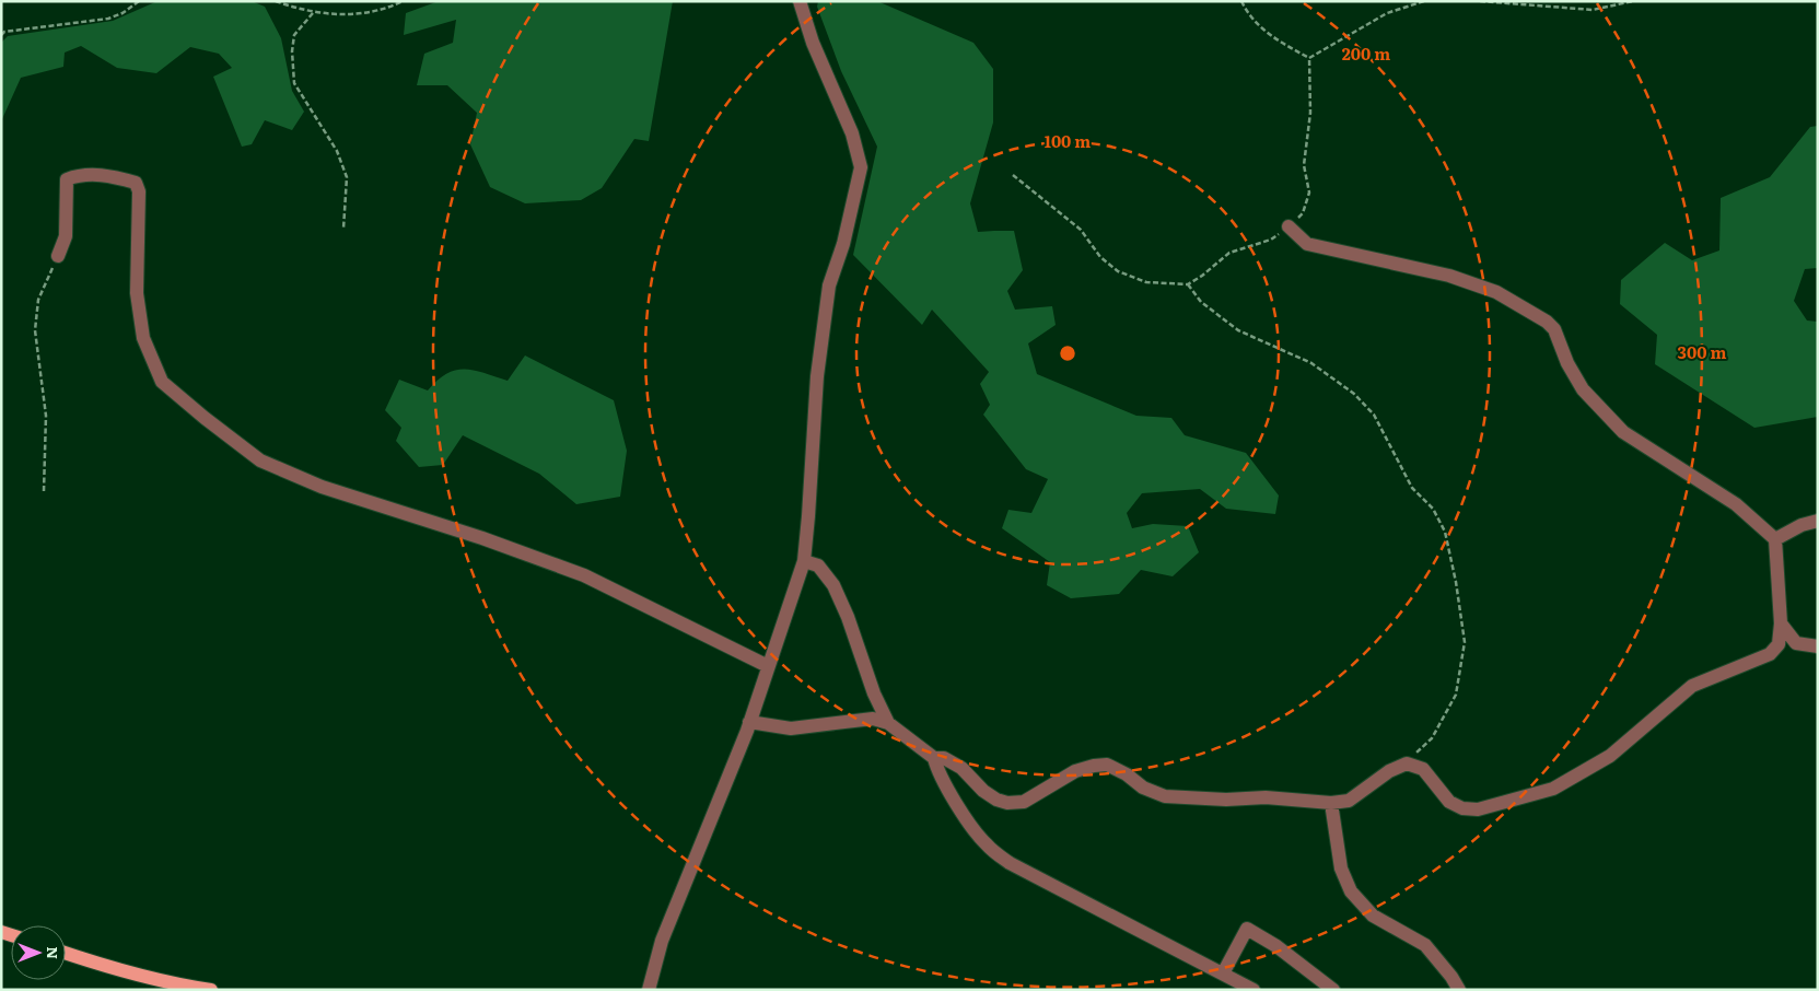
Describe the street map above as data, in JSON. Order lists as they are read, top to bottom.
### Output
{
  "north": "right",
  "rings": ["200 m", "100 m", "300 m"]
}
